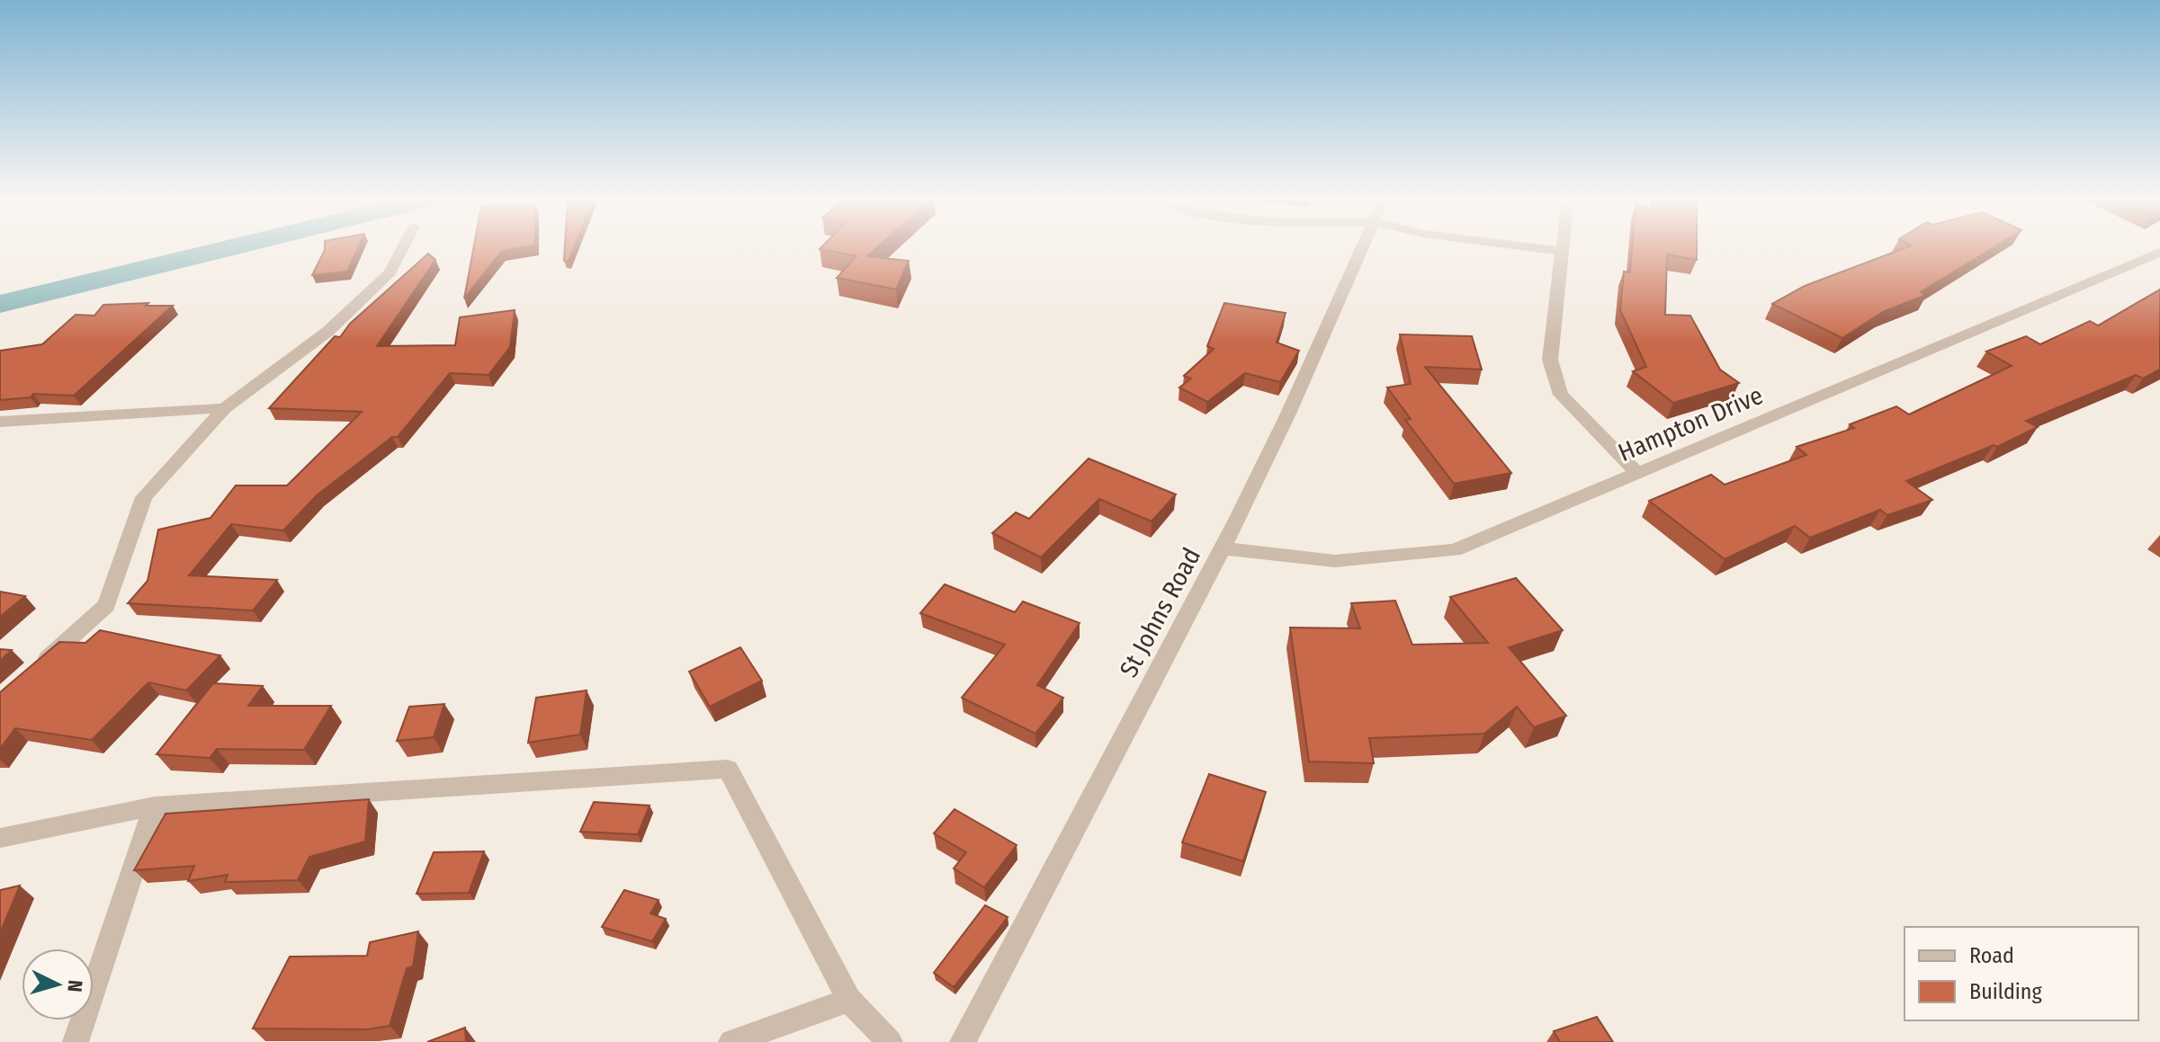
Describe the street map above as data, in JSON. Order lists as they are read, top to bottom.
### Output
{
  "streets": {
    "street": ["Hampton Drive", "St Johns Road"]
  },
  "crossings": [
    ["Hampton Drive", "St Johns Road"]
  ],
  "legend": ["Road", "Building"],
  "north": "right"
}
